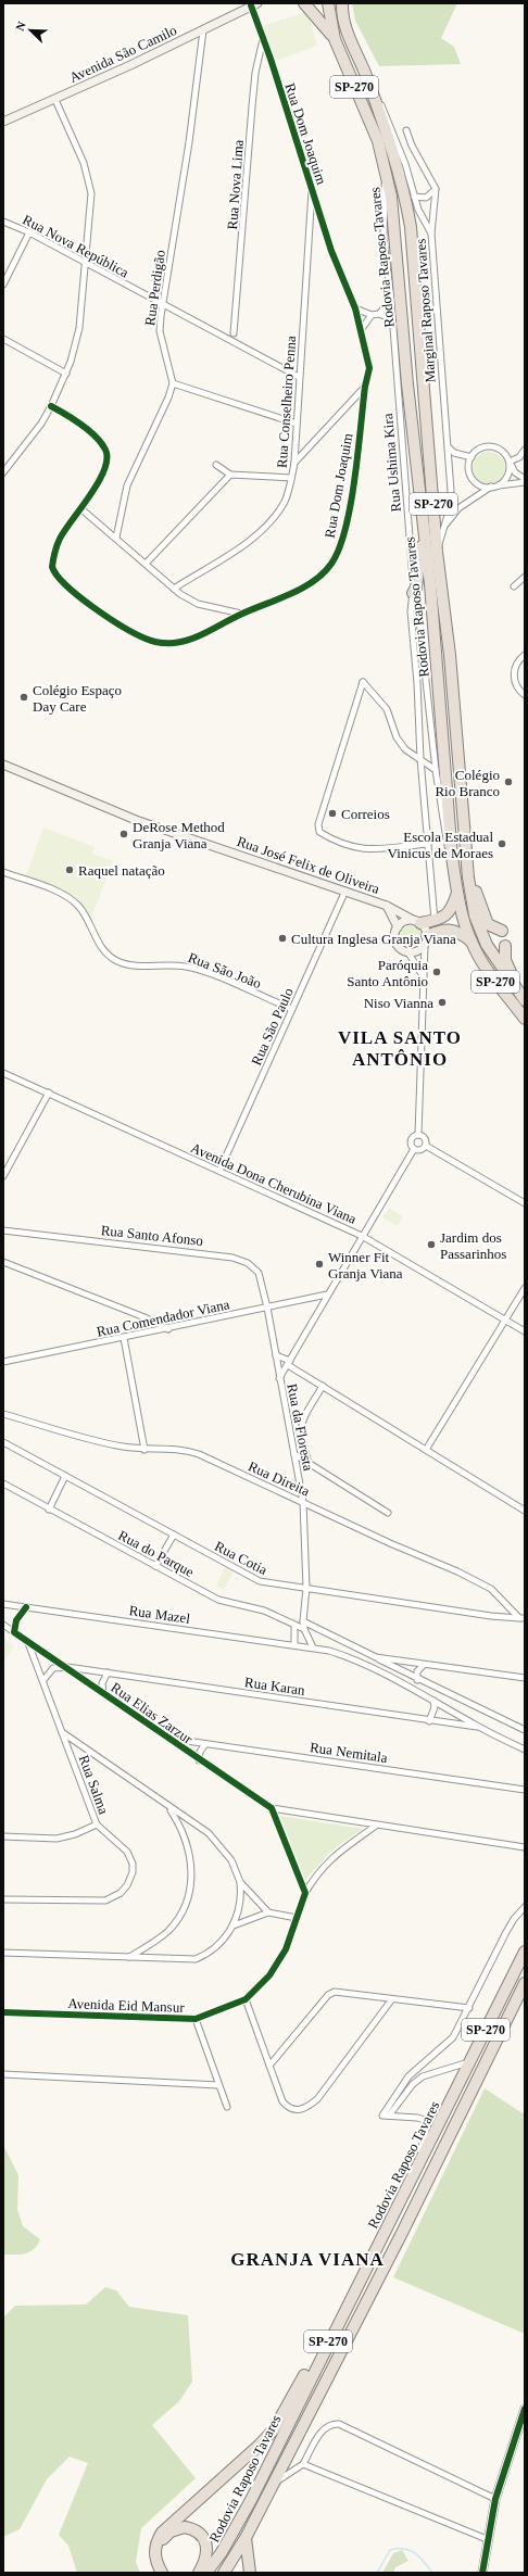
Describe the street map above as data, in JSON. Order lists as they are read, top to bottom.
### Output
{
  "streets": {
    "highway": ["SP-270", "Rodovia Raposo Tavares"],
    "main road": ["Avenida São Camilo", "Rua José Felix de Oliveira"],
    "street": [
      "Rua Dom Joaquim",
      "Rua Nova Lima",
      "Rua Nova República",
      "Rua Perdigão",
      "Marginal Raposo Tavares",
      "Rua Conselheiro Penna",
      "Rua Ushima Kira",
      "Rua São João",
      "Rua São Paulo",
      "Avenida Dona Cherubina Viana",
      "Rua Santo Afonso",
      "Rua Comendador Viana",
      "Rua da Floresta",
      "Rua Direita",
      "Rua do Parque",
      "Rua Cotia",
      "Rua Mazel",
      "Rua Karan",
      "Rua Elias Zarzur",
      "Rua Nemitala",
      "Rua Salma",
      "Avenida Eid Mansur"
    ]
  },
  "crossings": [
    ["Avenida São Camilo", "Rua Dom Joaquim"],
    ["Avenida São Camilo", "Rua Perdigão"],
    ["Rua Dom Joaquim", "Rua Nova Lima"],
    ["Rua Dom Joaquim", "Rua Conselheiro Penna"],
    ["Rua Nova República", "Rua Perdigão"],
    ["Rua Nova República", "Rua Conselheiro Penna"],
    ["Rodovia Raposo Tavares", "Marginal Raposo Tavares"],
    ["Rodovia Raposo Tavares", "Rua Ushima Kira"],
    ["Rua José Felix de Oliveira", "Rua São Paulo"],
    ["Rua São João", "Rua São Paulo"],
    ["Rua São Paulo", "Avenida Dona Cherubina Viana"],
    ["Rua Santo Afonso", "Rua Comendador Viana"],
    ["Rua Santo Afonso", "Rua da Floresta"],
    ["Rua Comendador Viana", "Rua da Floresta"],
    ["Rua da Floresta", "Rua Direita"],
    ["Rua da Floresta", "Rua do Parque"],
    ["Rua da Floresta", "Rua Cotia"],
    ["Rua da Floresta", "Rua Mazel"],
    ["Rua Direita", "Rua Cotia"],
    ["Rua Mazel", "Rua Karan"],
    ["Rua Karan", "Rua Elias Zarzur"],
    ["Rua Elias Zarzur", "Rua Nemitala"],
    ["Rua Elias Zarzur", "Rua Salma"]
  ],
  "districts": ["VILA SANTO ANTÔNIO", "GRANJA VIANA"],
  "places": [
    "Colégio Espaço Day Care",
    "Colégio Rio Branco",
    "Correios",
    "DeRose Method Granja Viana",
    "Escola Estadual Vinicus de Moraes",
    "Raquel natação",
    "Cultura Inglesa Granja Viana",
    "Paróquia Santo Antônio",
    "Niso Vianna",
    "Jardim dos Passarinhos",
    "Winner Fit Granja Viana"
  ],
  "north": "top left"
}
